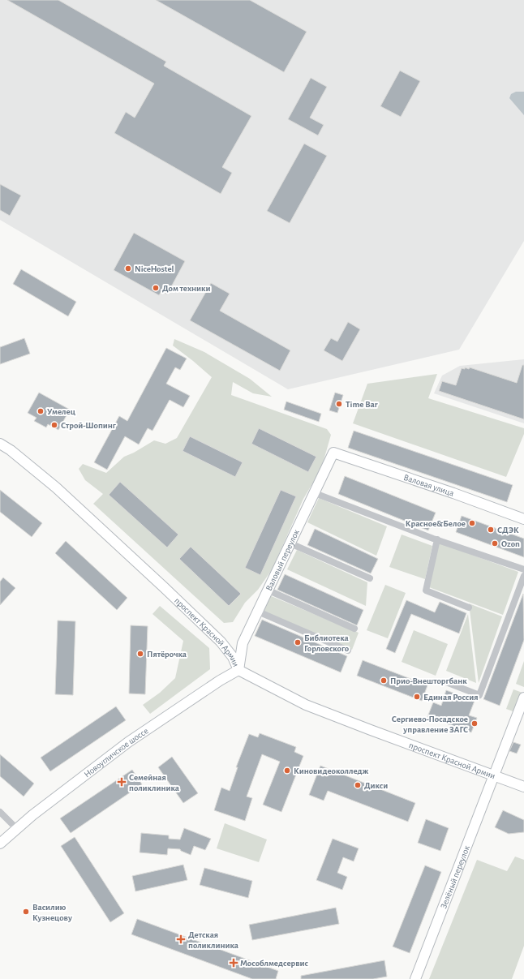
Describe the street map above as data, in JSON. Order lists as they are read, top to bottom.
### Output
{
  "streets": {
    "main road": [
      "Валовая улица",
      "Валовый переулок",
      "проспект Красной Армии",
      "Новоугличское шоссе",
      "Зелёный переулок"
    ]
  },
  "crossings": [
    ["Валовая улица", "Валовый переулок"],
    ["Валовый переулок", "проспект Красной Армии"],
    ["Валовый переулок", "Новоугличское шоссе"],
    ["проспект Красной Армии", "Новоугличское шоссе"],
    ["проспект Красной Армии", "Зелёный переулок"]
  ],
  "places": {
    "other": [
      "NiceHostel",
      "Дом техники",
      "Time Bar",
      "Умелец",
      "Строй-Шопинг",
      "Красное&Белое",
      "СДЭК",
      "Ozon",
      "Библиотека Горловского",
      "Пятёрочка",
      "Прио-Внешторгбанк",
      "Единая Россия",
      "Сергиево-Посадское управление ЗАГС",
      "Киновидеоколледж",
      "Дикси",
      "Василию Кузнецову"
    ],
    "health": ["Семейная поликлиника", "Детская поликлиника", "Мособлмедсервис"]
  }
}
